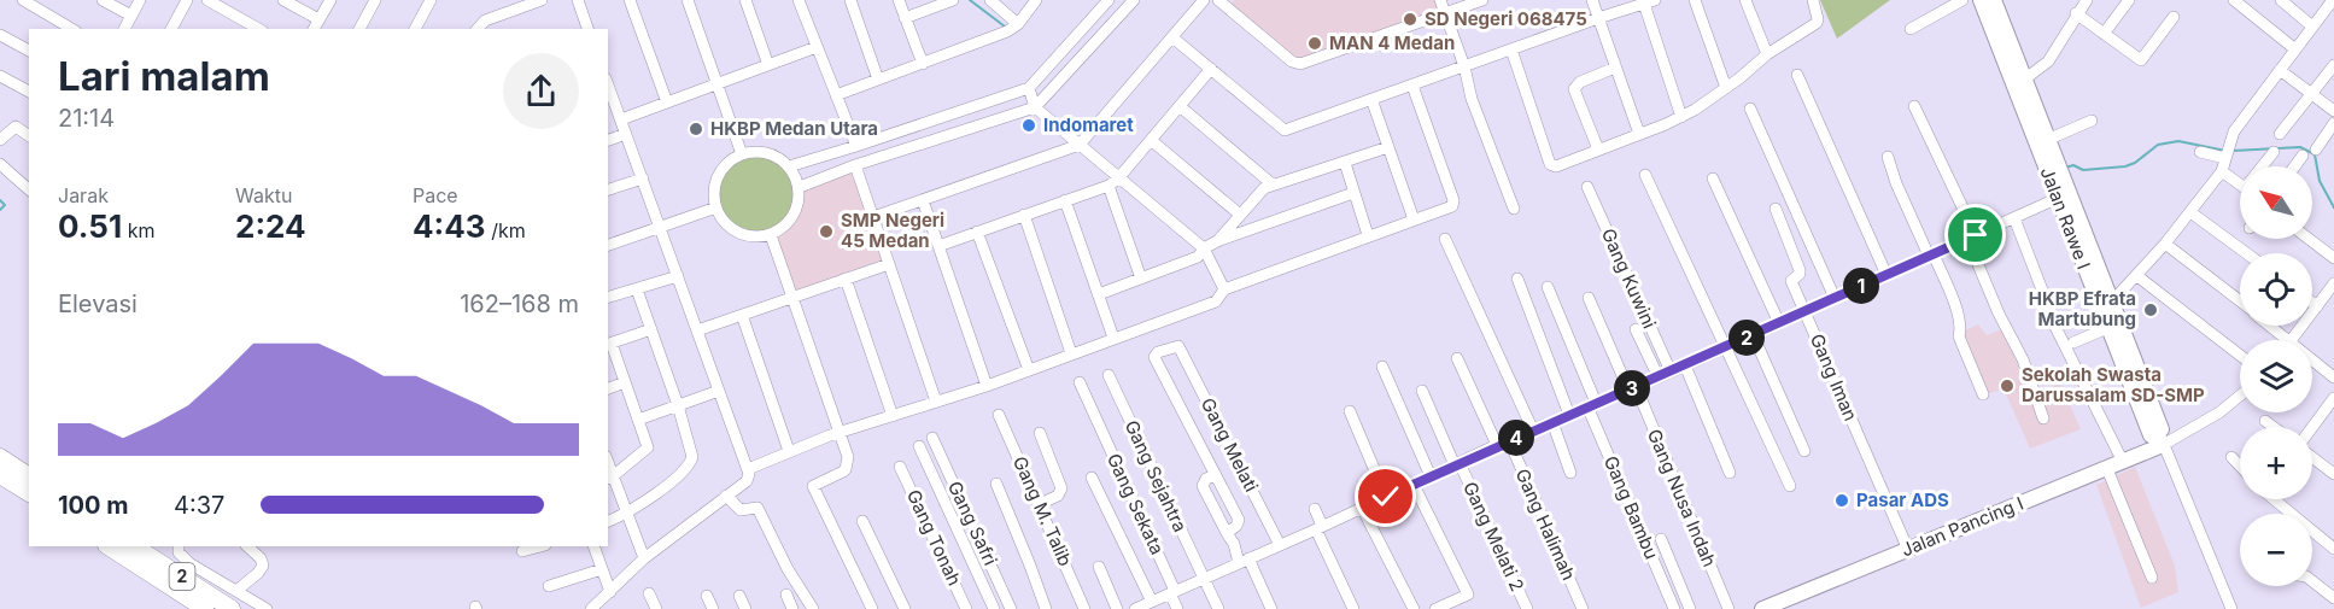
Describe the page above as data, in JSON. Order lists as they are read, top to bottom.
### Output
{
  "streets": {
    "highway": ["2"],
    "main road": ["Jalan Rawe I", "Jalan Pancing I"],
    "street": [
      "Gang Kuwini",
      "Gang Iman",
      "Gang Melati",
      "Gang Sejahtra",
      "Gang Nusa Indah",
      "Gang Sekata",
      "Gang Bambu",
      "Gang M. Talib",
      "Gang Safri",
      "Gang Halimah",
      "Gang Melati 2",
      "Gang Tonah"
    ]
  },
  "crossings": [
    ["Jalan Rawe I", "Jalan Pancing I"],
    ["Gang Iman", "Jalan Pancing I"]
  ],
  "places": [
    "SD Negeri 068475",
    "MAN 4 Medan",
    "Indomaret",
    "HKBP Medan Utara",
    "SMP Negeri 45 Medan",
    "HKBP Efrata Martubung",
    "Sekolah Swasta Darussalam SD-SMP",
    "Pasar ADS"
  ],
  "north": "top left",
  "page": {
    "heading": ["Lari malam", "21:14"],
    "stats": [
      ["Jarak", "0.51 km"],
      ["Waktu", "2:24"],
      ["Pace", "4:43 /km"]
    ],
    "map_buttons": ["+", "−"],
    "pins": [
      "1",
      "2",
      "3",
      "4"
    ],
    "chart": ["Elevasi", "162–168 m"],
    "list": [
      {
        "name": "100 m",
        "note": "4:37"
      }
    ]
  }
}
